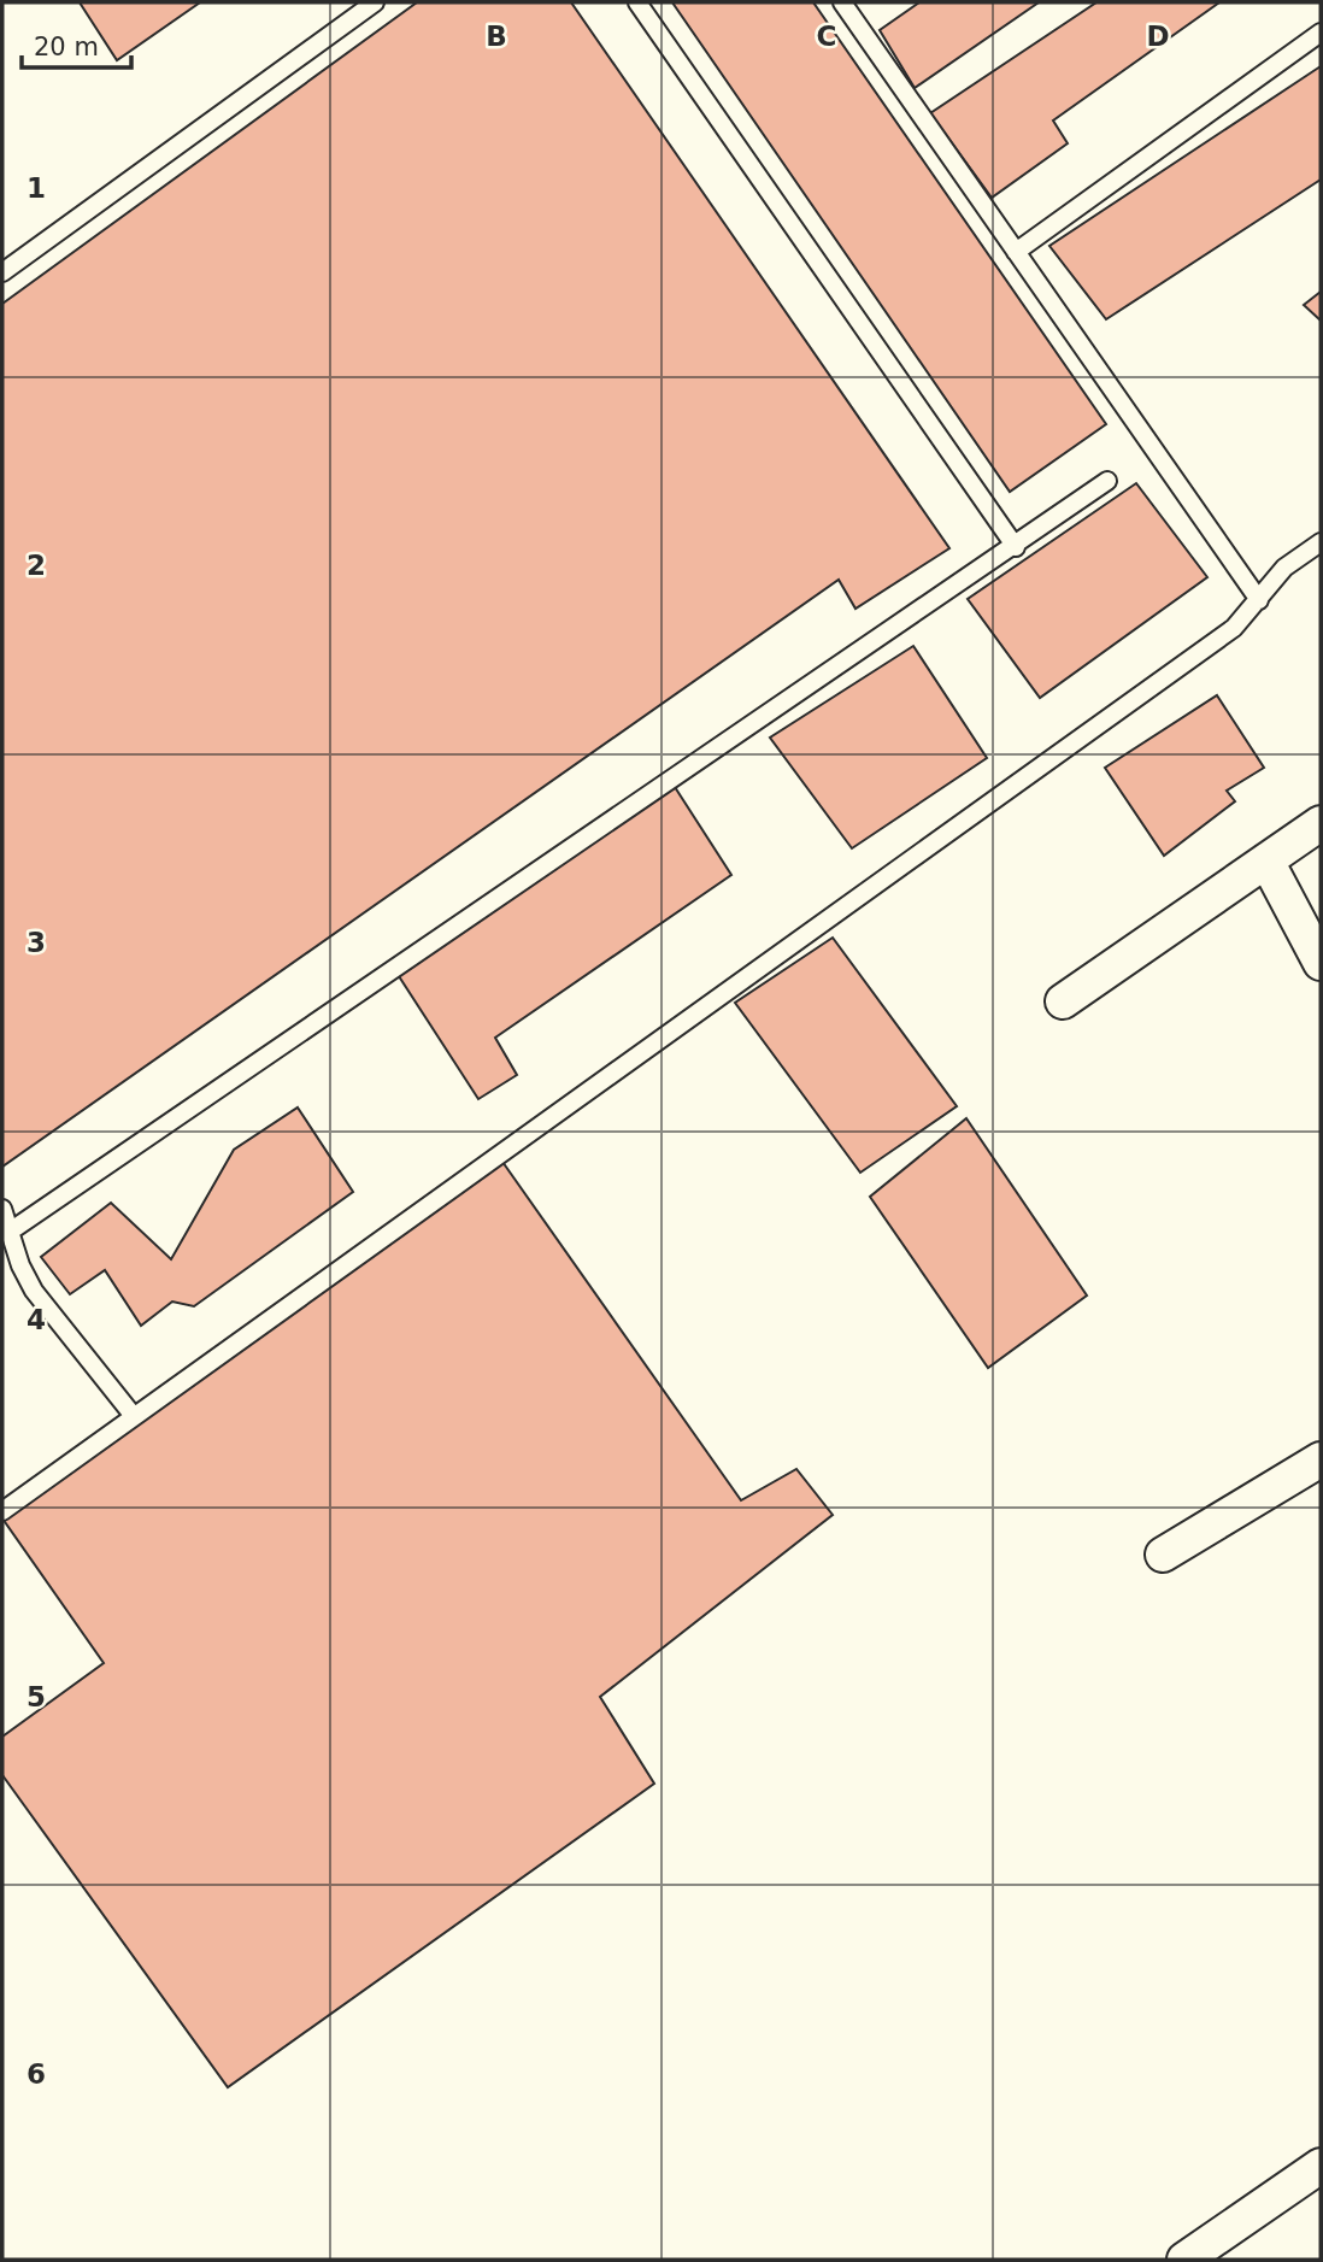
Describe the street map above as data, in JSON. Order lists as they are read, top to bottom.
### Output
{
  "scale_bar": "20 m",
  "grid": {
    "columns": ["B", "C", "D"],
    "rows": [
      "1",
      "2",
      "3",
      "4",
      "5",
      "6"
    ]
  }
}
